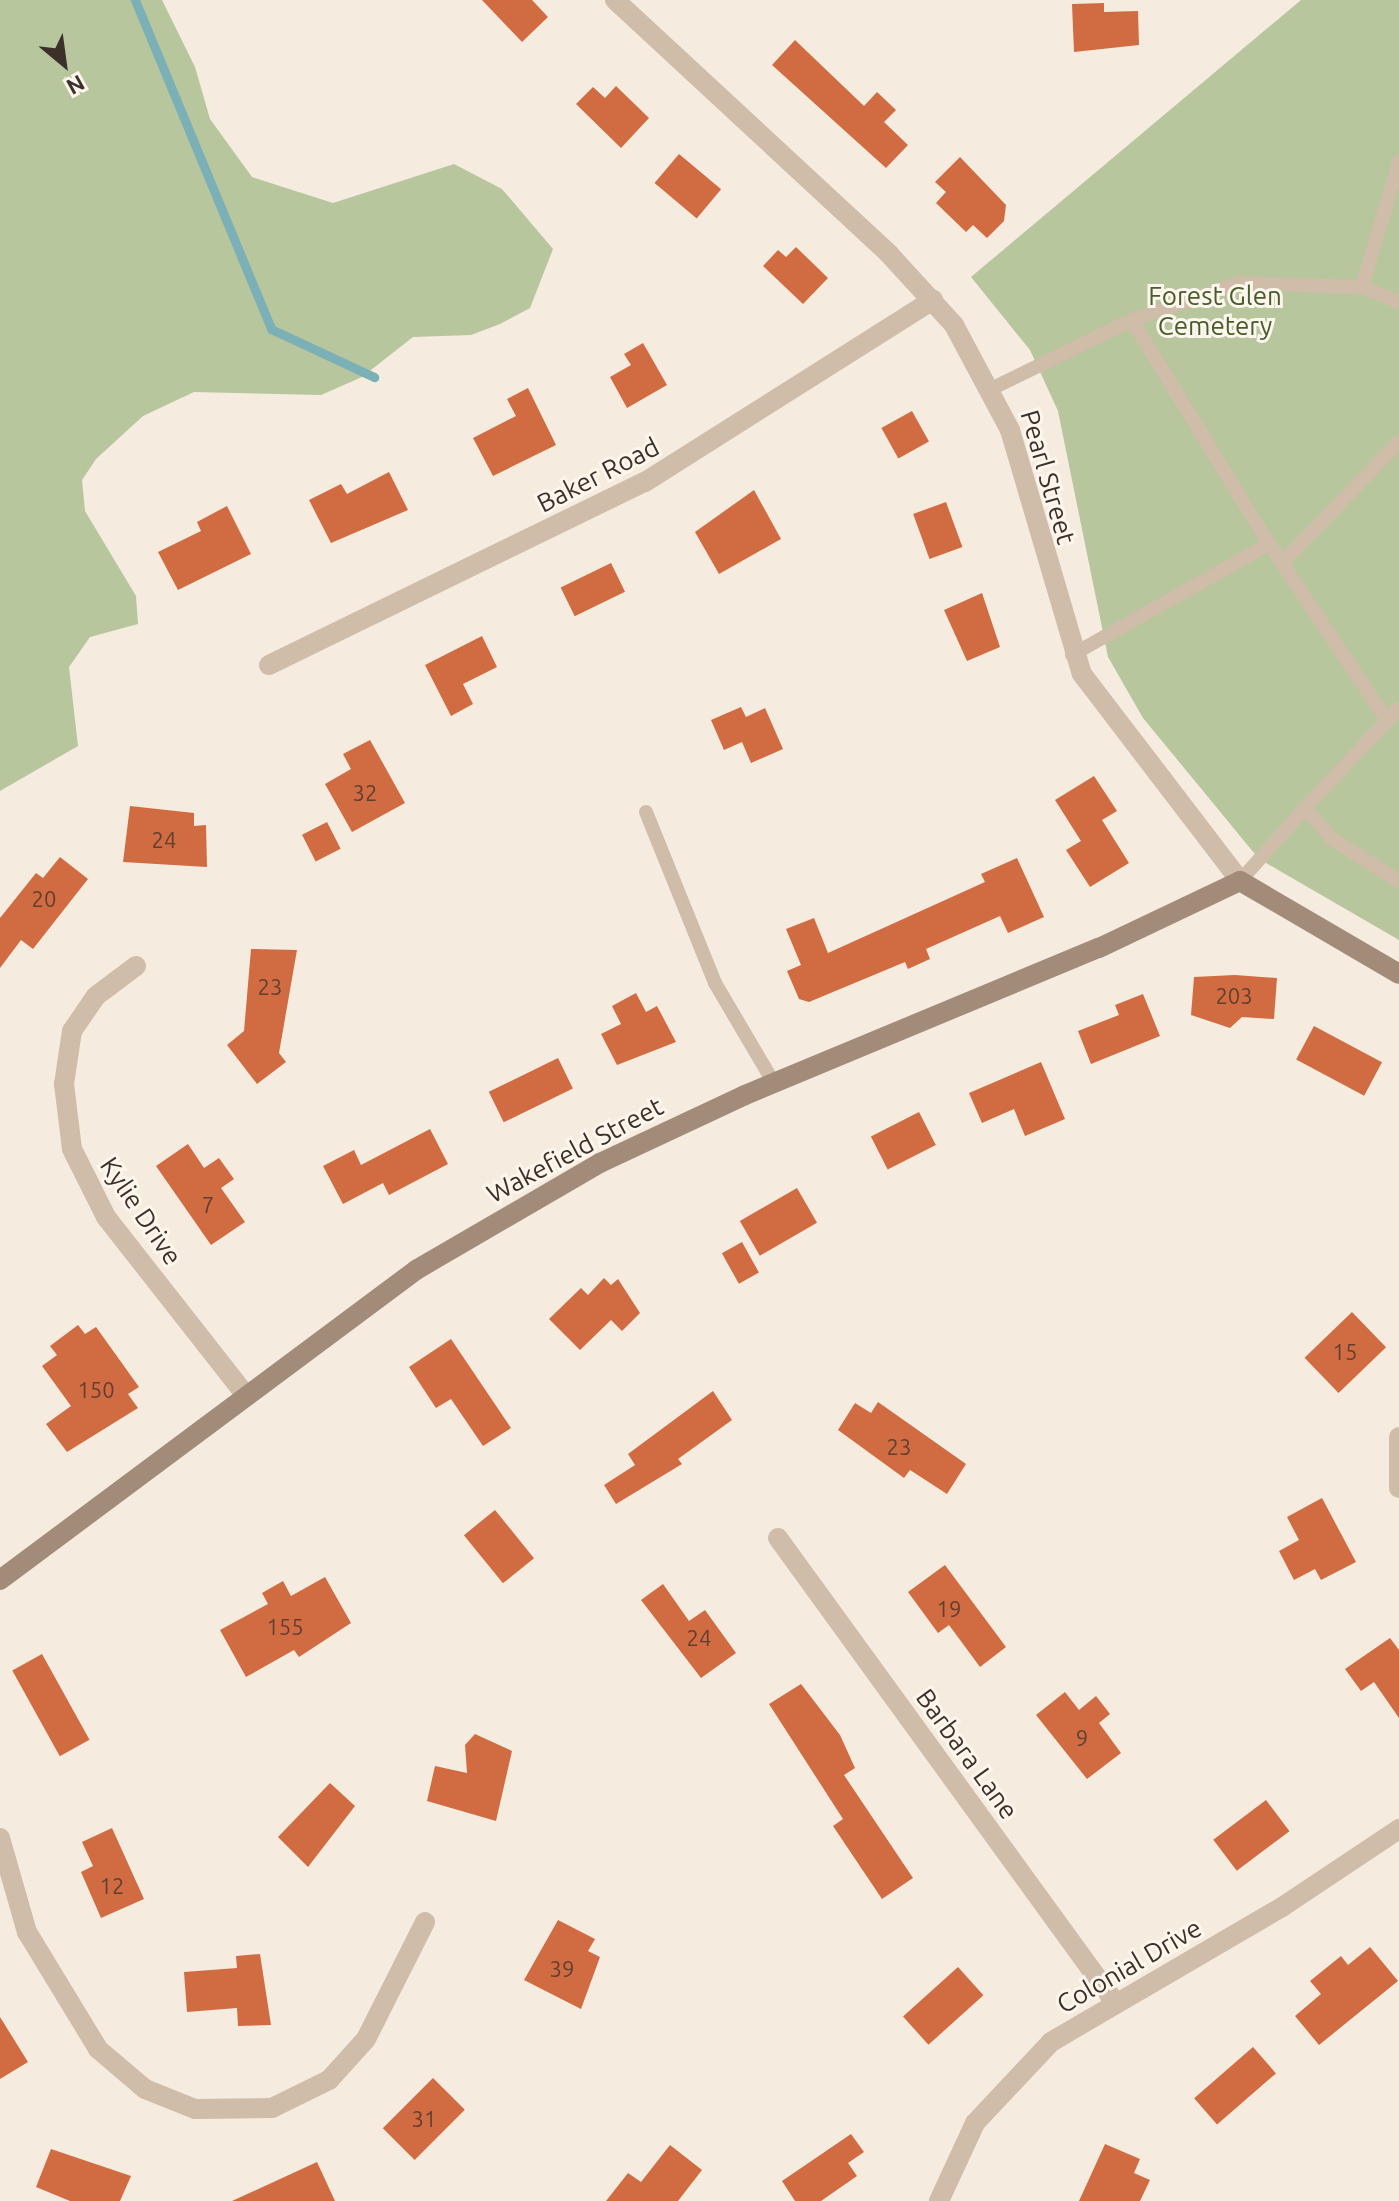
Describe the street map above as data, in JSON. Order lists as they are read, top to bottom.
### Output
{
  "streets": {
    "street": [
      "Baker Road",
      "Pearl Street",
      "Wakefield Street",
      "Kylie Drive",
      "Barbara Lane",
      "Colonial Drive"
    ]
  },
  "crossings": [
    ["Baker Road", "Pearl Street"],
    ["Pearl Street", "Wakefield Street"],
    ["Wakefield Street", "Kylie Drive"],
    ["Barbara Lane", "Colonial Drive"]
  ],
  "parks": ["Forest Glen Cemetery"],
  "house_numbers": [
    "32",
    "24",
    "20",
    "23",
    "203",
    "7",
    "15",
    "150",
    "23",
    "19",
    "155",
    "24",
    "9",
    "12",
    "39",
    "31"
  ],
  "north": "bottom right"
}
